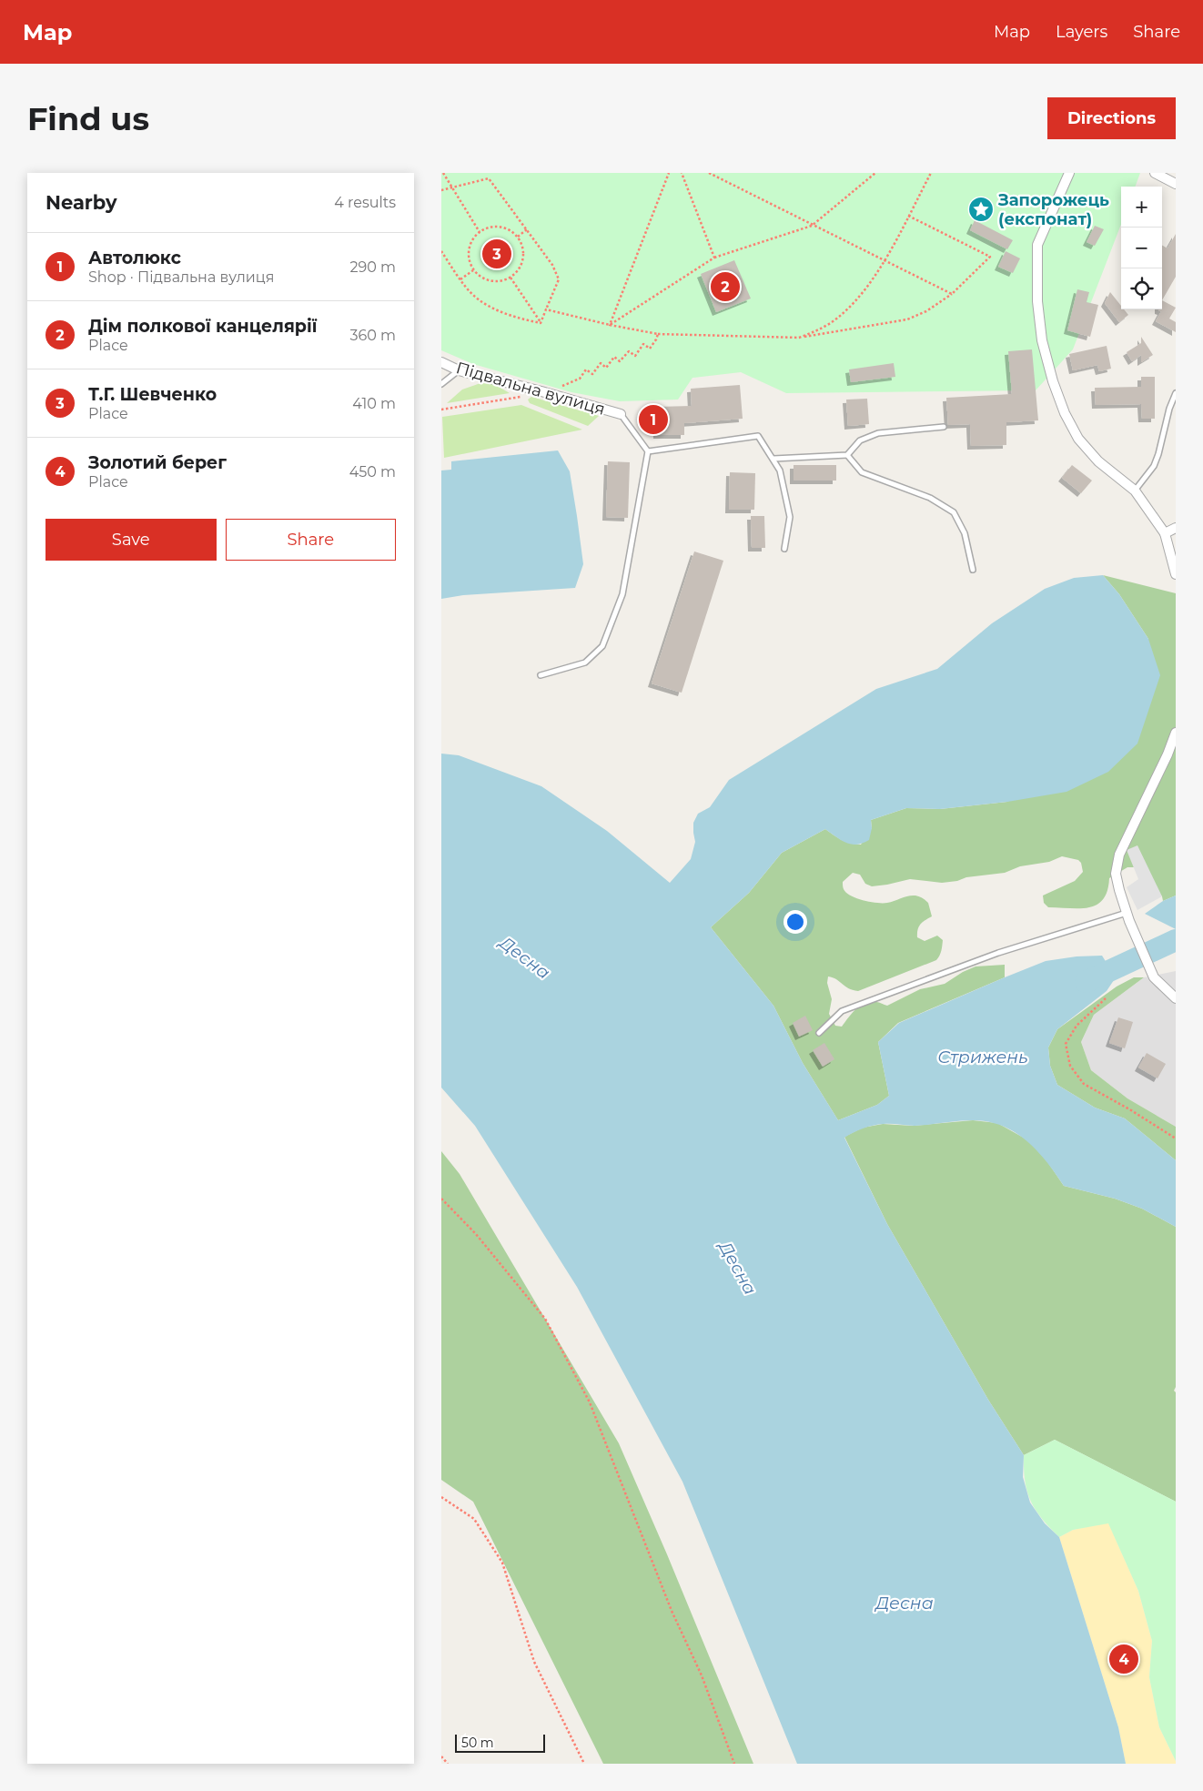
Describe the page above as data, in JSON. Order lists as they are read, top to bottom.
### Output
{
  "streets": {
    "street": ["Підвальна вулиця"]
  },
  "water": ["Десна", "Стрижень"],
  "places": {
    "place": ["Запорожець (експонат)"]
  },
  "scale_bar": "50 m",
  "page": {
    "header": "Map",
    "nav": ["Map", "Layers", "Share"],
    "buttons": [
      "Directions",
      ["Save", "Share"]
    ],
    "title": "Find us",
    "heading": ["Nearby", "4 results"],
    "map_buttons": ["+", "−"],
    "list": [
      {
        "mark": "1",
        "name": "Автолюкс",
        "note": "Shop · Підвальна вулиця",
        "value": "290 m"
      },
      {
        "mark": "2",
        "name": "Дім полкової канцелярії",
        "note": "Place",
        "value": "360 m"
      },
      {
        "mark": "3",
        "name": "Т.Г. Шевченко",
        "note": "Place",
        "value": "410 m"
      },
      {
        "mark": "4",
        "name": "Золотий берег",
        "note": "Place",
        "value": "450 m"
      }
    ],
    "pins": [
      "3",
      "2",
      "1",
      "4"
    ],
    "scale": "50 m"
  }
}
